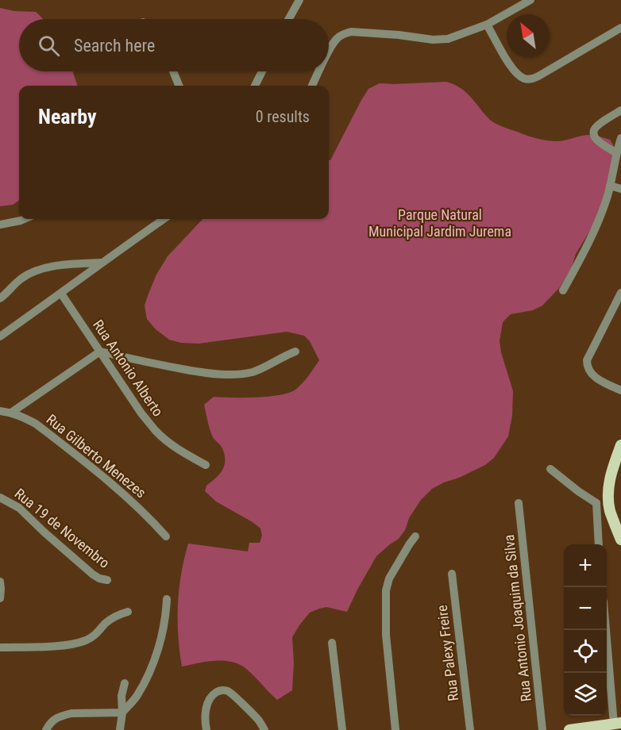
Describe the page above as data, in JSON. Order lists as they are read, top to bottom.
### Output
{
  "streets": {
    "street": [
      "Rua Antonio Alberto",
      "Rua Gilberto Menezes",
      "Rua 19 de Novembro",
      "Rua Antonio Joaquim da Silva",
      "Rua Palexy Freire"
    ]
  },
  "parks": ["Parque Natural Municipal Jardim Jurema"],
  "north": "top left",
  "page": {
    "search": "Search here",
    "heading": ["Nearby", "0 results"],
    "map_buttons": ["+", "−"]
  }
}
